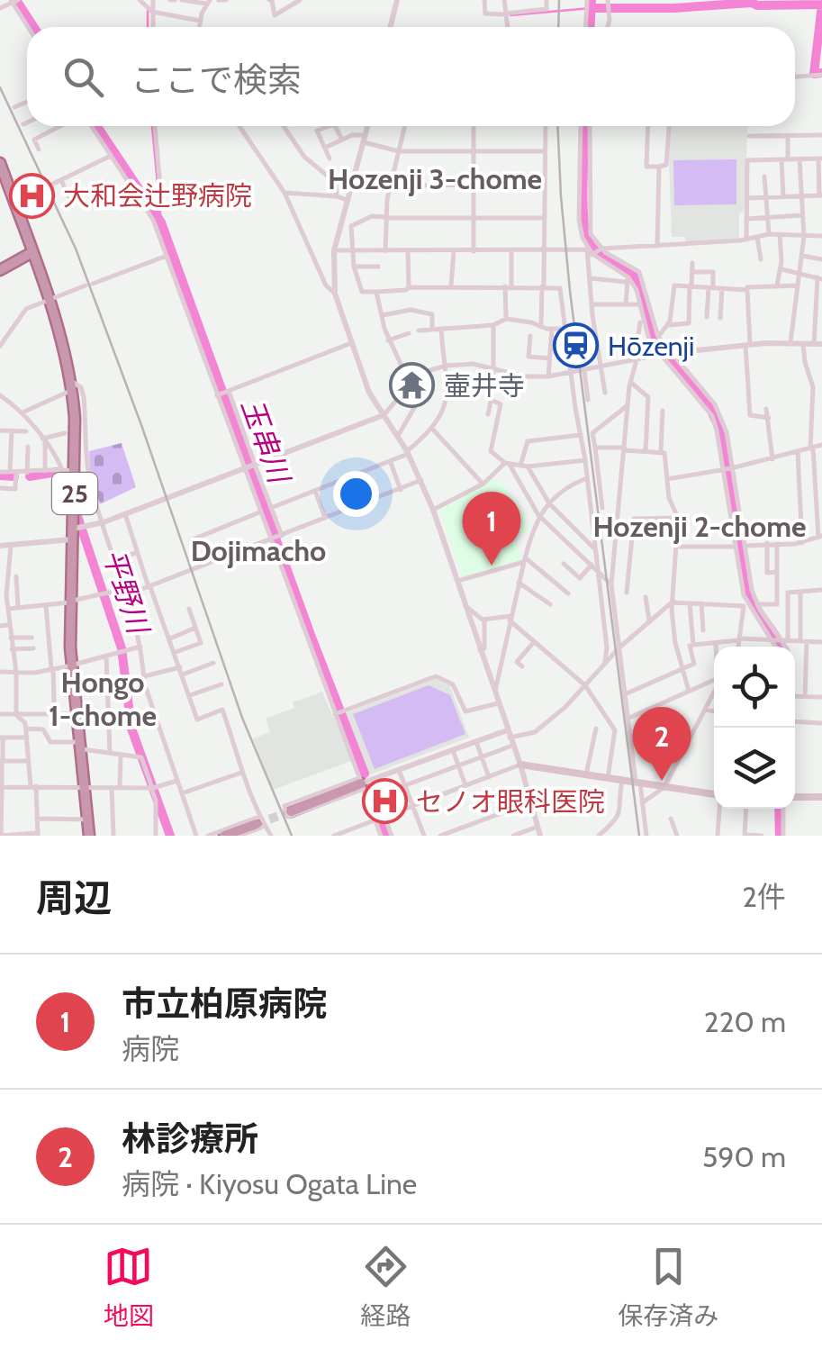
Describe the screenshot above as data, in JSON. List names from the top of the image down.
{
  "streets": {
    "highway": ["25"]
  },
  "districts": [
    "Hozenji 3-chome",
    "Hozenji 2-chome",
    "Dojimacho",
    "Hongo 1-chome"
  ],
  "water": ["玉串川", "平野川"],
  "places": {
    "hospital": ["大和会辻野病院", "セノオ眼科医院"],
    "station": ["Hōzenji"],
    "temple": ["壷井寺"]
  },
  "page": {
    "search": "ここで検索",
    "pins": ["1", "2"],
    "heading": ["周辺", "2件"],
    "list": [
      {
        "mark": "1",
        "name": "市立柏原病院",
        "note": "病院",
        "value": "220 m"
      },
      {
        "mark": "2",
        "name": "林診療所",
        "note": "病院 · Kiyosu Ogata Line",
        "value": "590 m"
      }
    ],
    "nav": ["地図", "経路", "保存済み"]
  }
}
